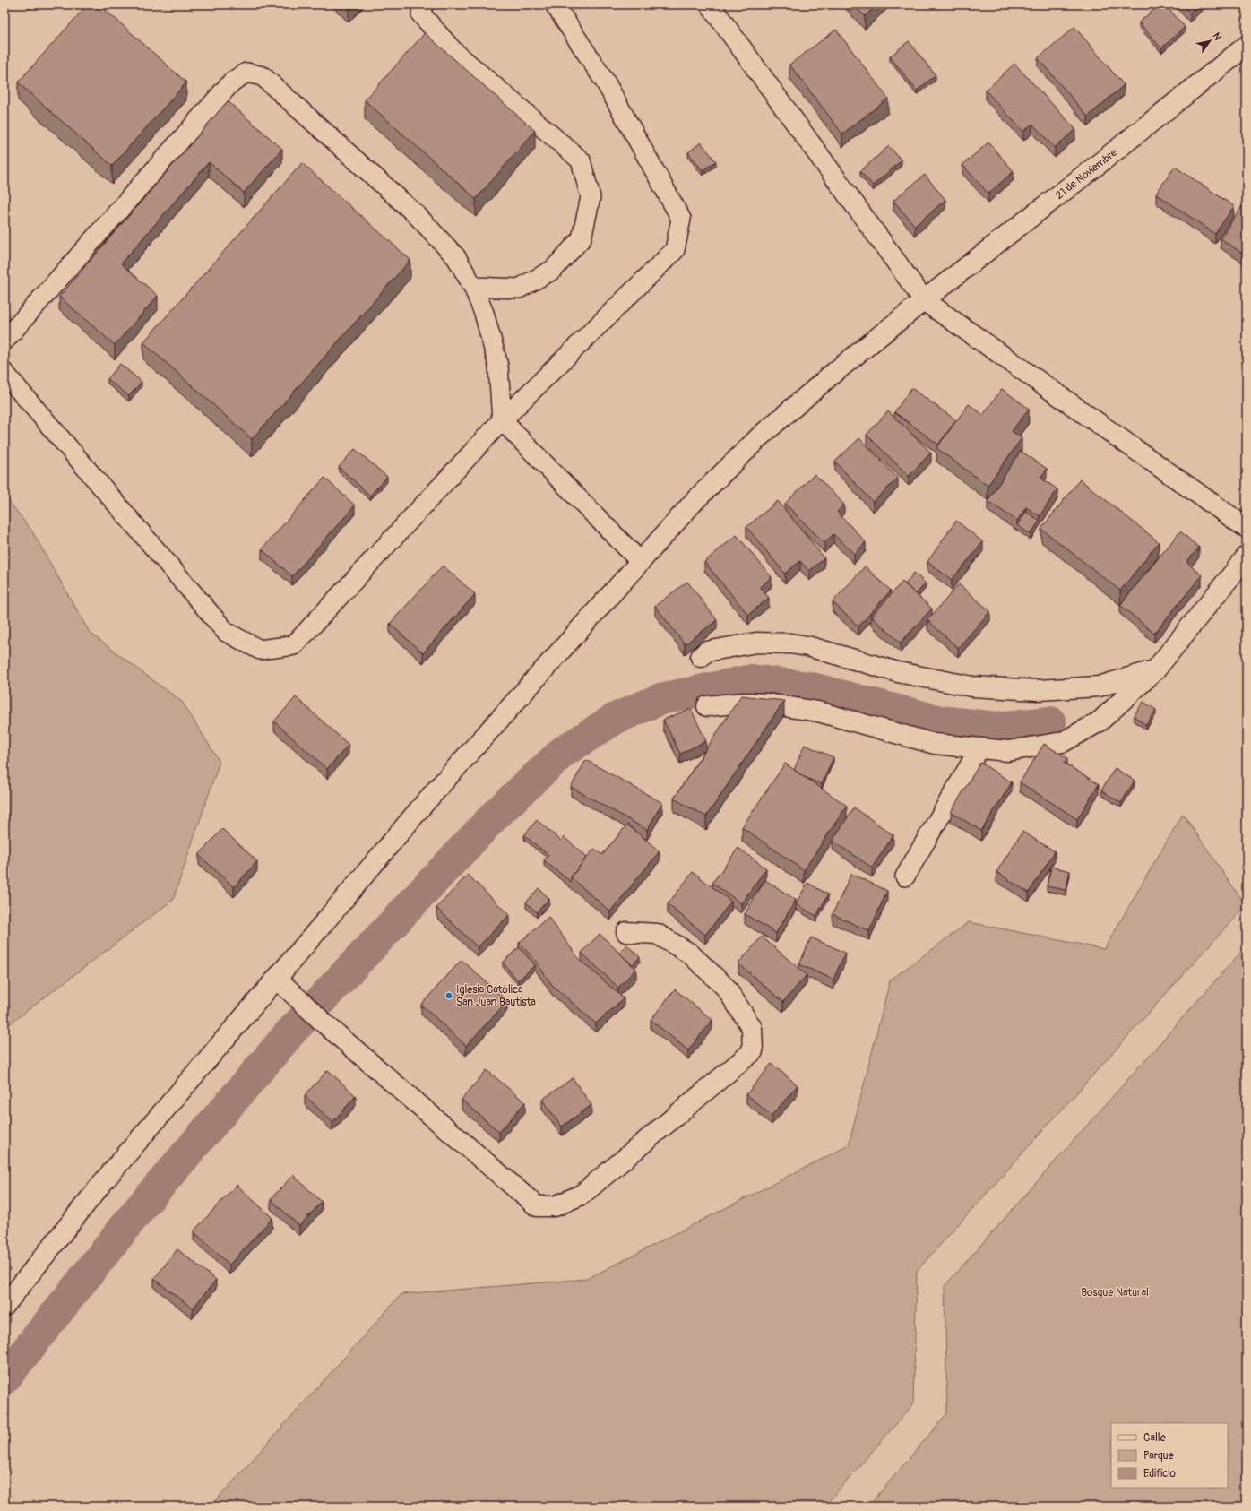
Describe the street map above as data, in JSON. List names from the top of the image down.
{
  "streets": {
    "street": ["21 de Noviembre"]
  },
  "parks": ["Bosque Natural"],
  "places": ["Iglesia Católica San Juan Bautista"],
  "legend": ["Calle", "Parque", "Edificio"],
  "north": "top right"
}
